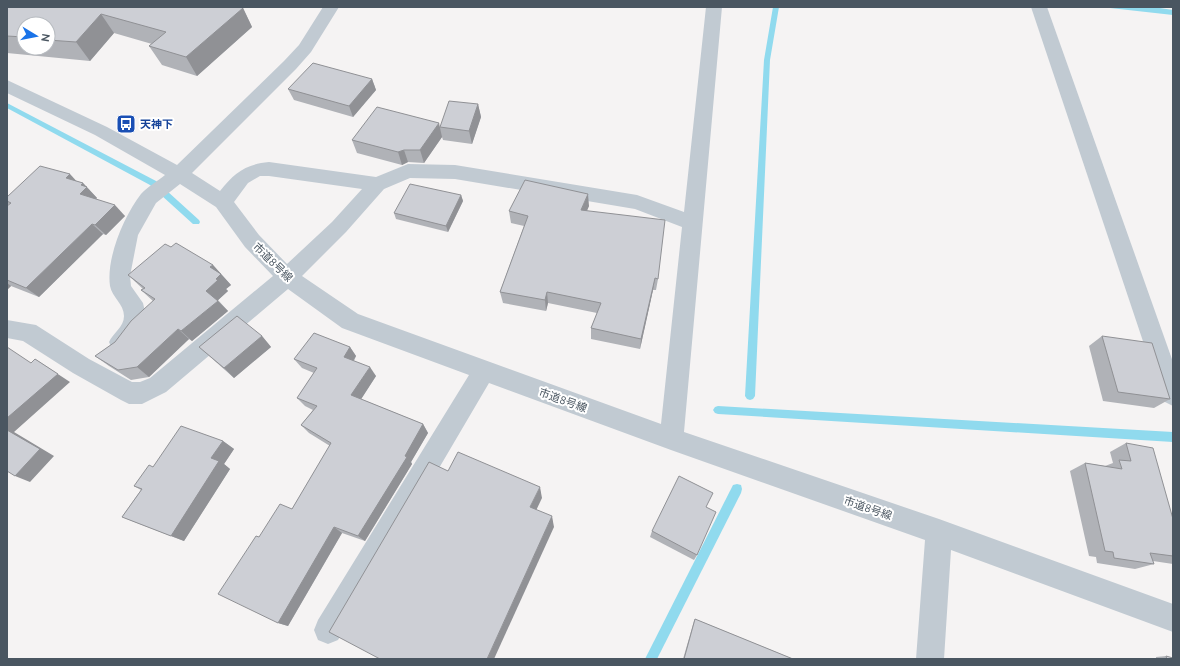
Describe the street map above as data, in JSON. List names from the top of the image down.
{
  "streets": {
    "street": ["市道8号線"]
  },
  "places": {
    "bus stop": ["天神下"]
  },
  "north": "right"
}
